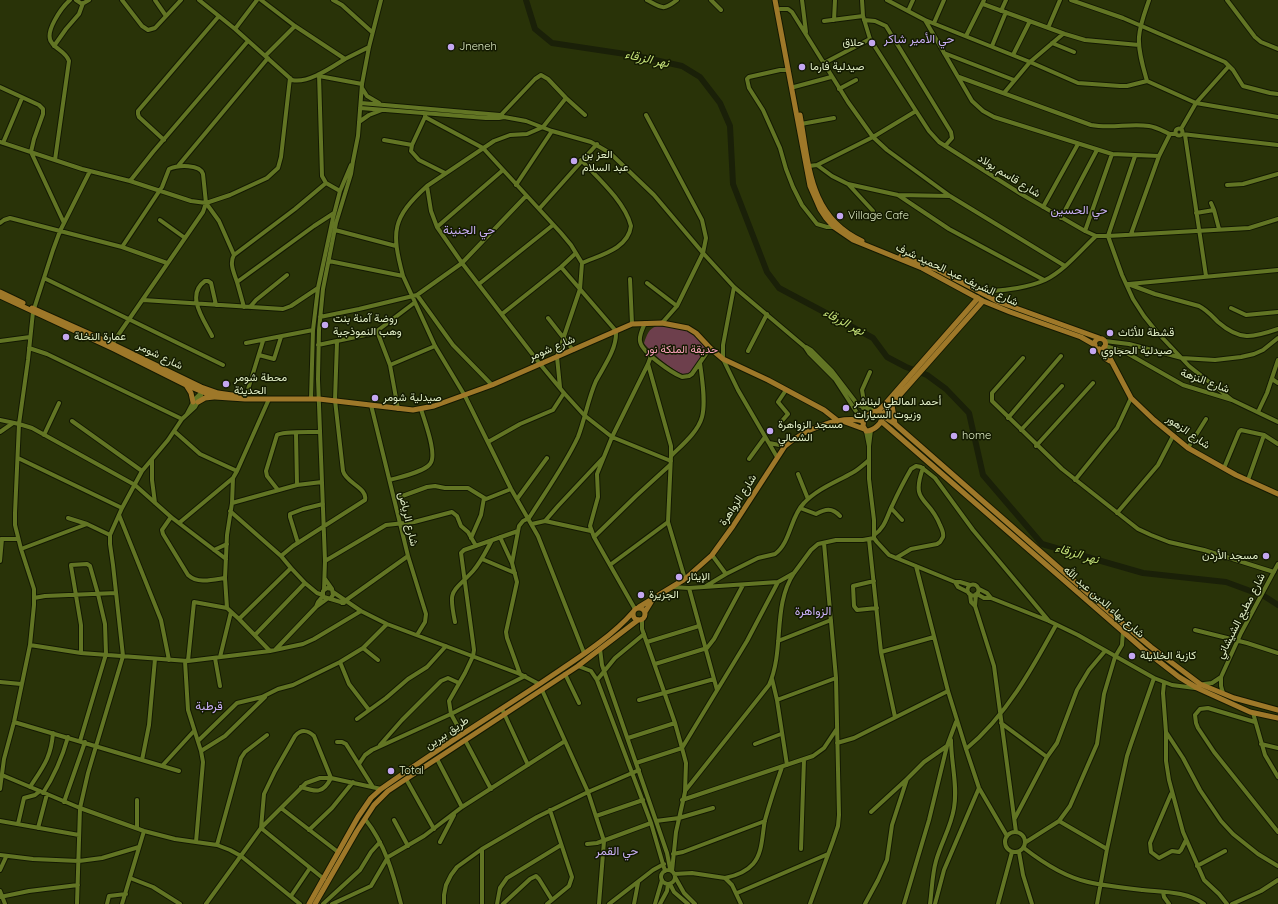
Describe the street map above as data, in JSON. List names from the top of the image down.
{
  "streets": {
    "main road": [
      "شارع الشريف عبد الحميد شرف",
      "شارع شومر",
      "شارع الزهور",
      "شارع الزواهرة",
      "شارع بهاء الدين عبد الله",
      "طريق بيرين"
    ],
    "street": [
      "شارع قاسم بولاد",
      "شارع النزهة",
      "شارع الرياض",
      "شارع مطيع الشيشاني"
    ]
  },
  "crossings": [
    ["شارع الشريف عبد الحميد شرف", "شارع النزهة"],
    ["شارع الشريف عبد الحميد شرف", "شارع الزهور"],
    ["شارع شومر", "شارع الزواهرة"],
    ["شارع شومر", "شارع الرياض"],
    ["شارع النزهة", "شارع الزهور"],
    ["شارع الزواهرة", "طريق بيرين"]
  ],
  "districts": [
    "حي الأمير شاكر",
    "حي الحسين",
    "حي الجنينة",
    "الزواهرة",
    "قرطبة",
    "حي القمر"
  ],
  "water": ["نهر الزرقاء"],
  "parks": ["حديقة الملكة نور"],
  "places": [
    "حلاق",
    "Jneneh",
    "صيدلية فارما",
    "العز بن عبد السلام",
    "Village Cafe",
    "روضة آمنة بنت وهب النموذجية",
    "قشطة للأثاث",
    "عمارة النخلة",
    "صيدلية الحجاوي",
    "محطة شومر الحديثة",
    "صيدلية شومر",
    "أحمد المالطي لبناشر وزيوت السيارات",
    "مسجد الزواهرة الشمالي",
    "home",
    "مسجد الأردن",
    "الإيثار",
    "الجزيرة",
    "كازية الخلايلة",
    "Total"
  ]
}
